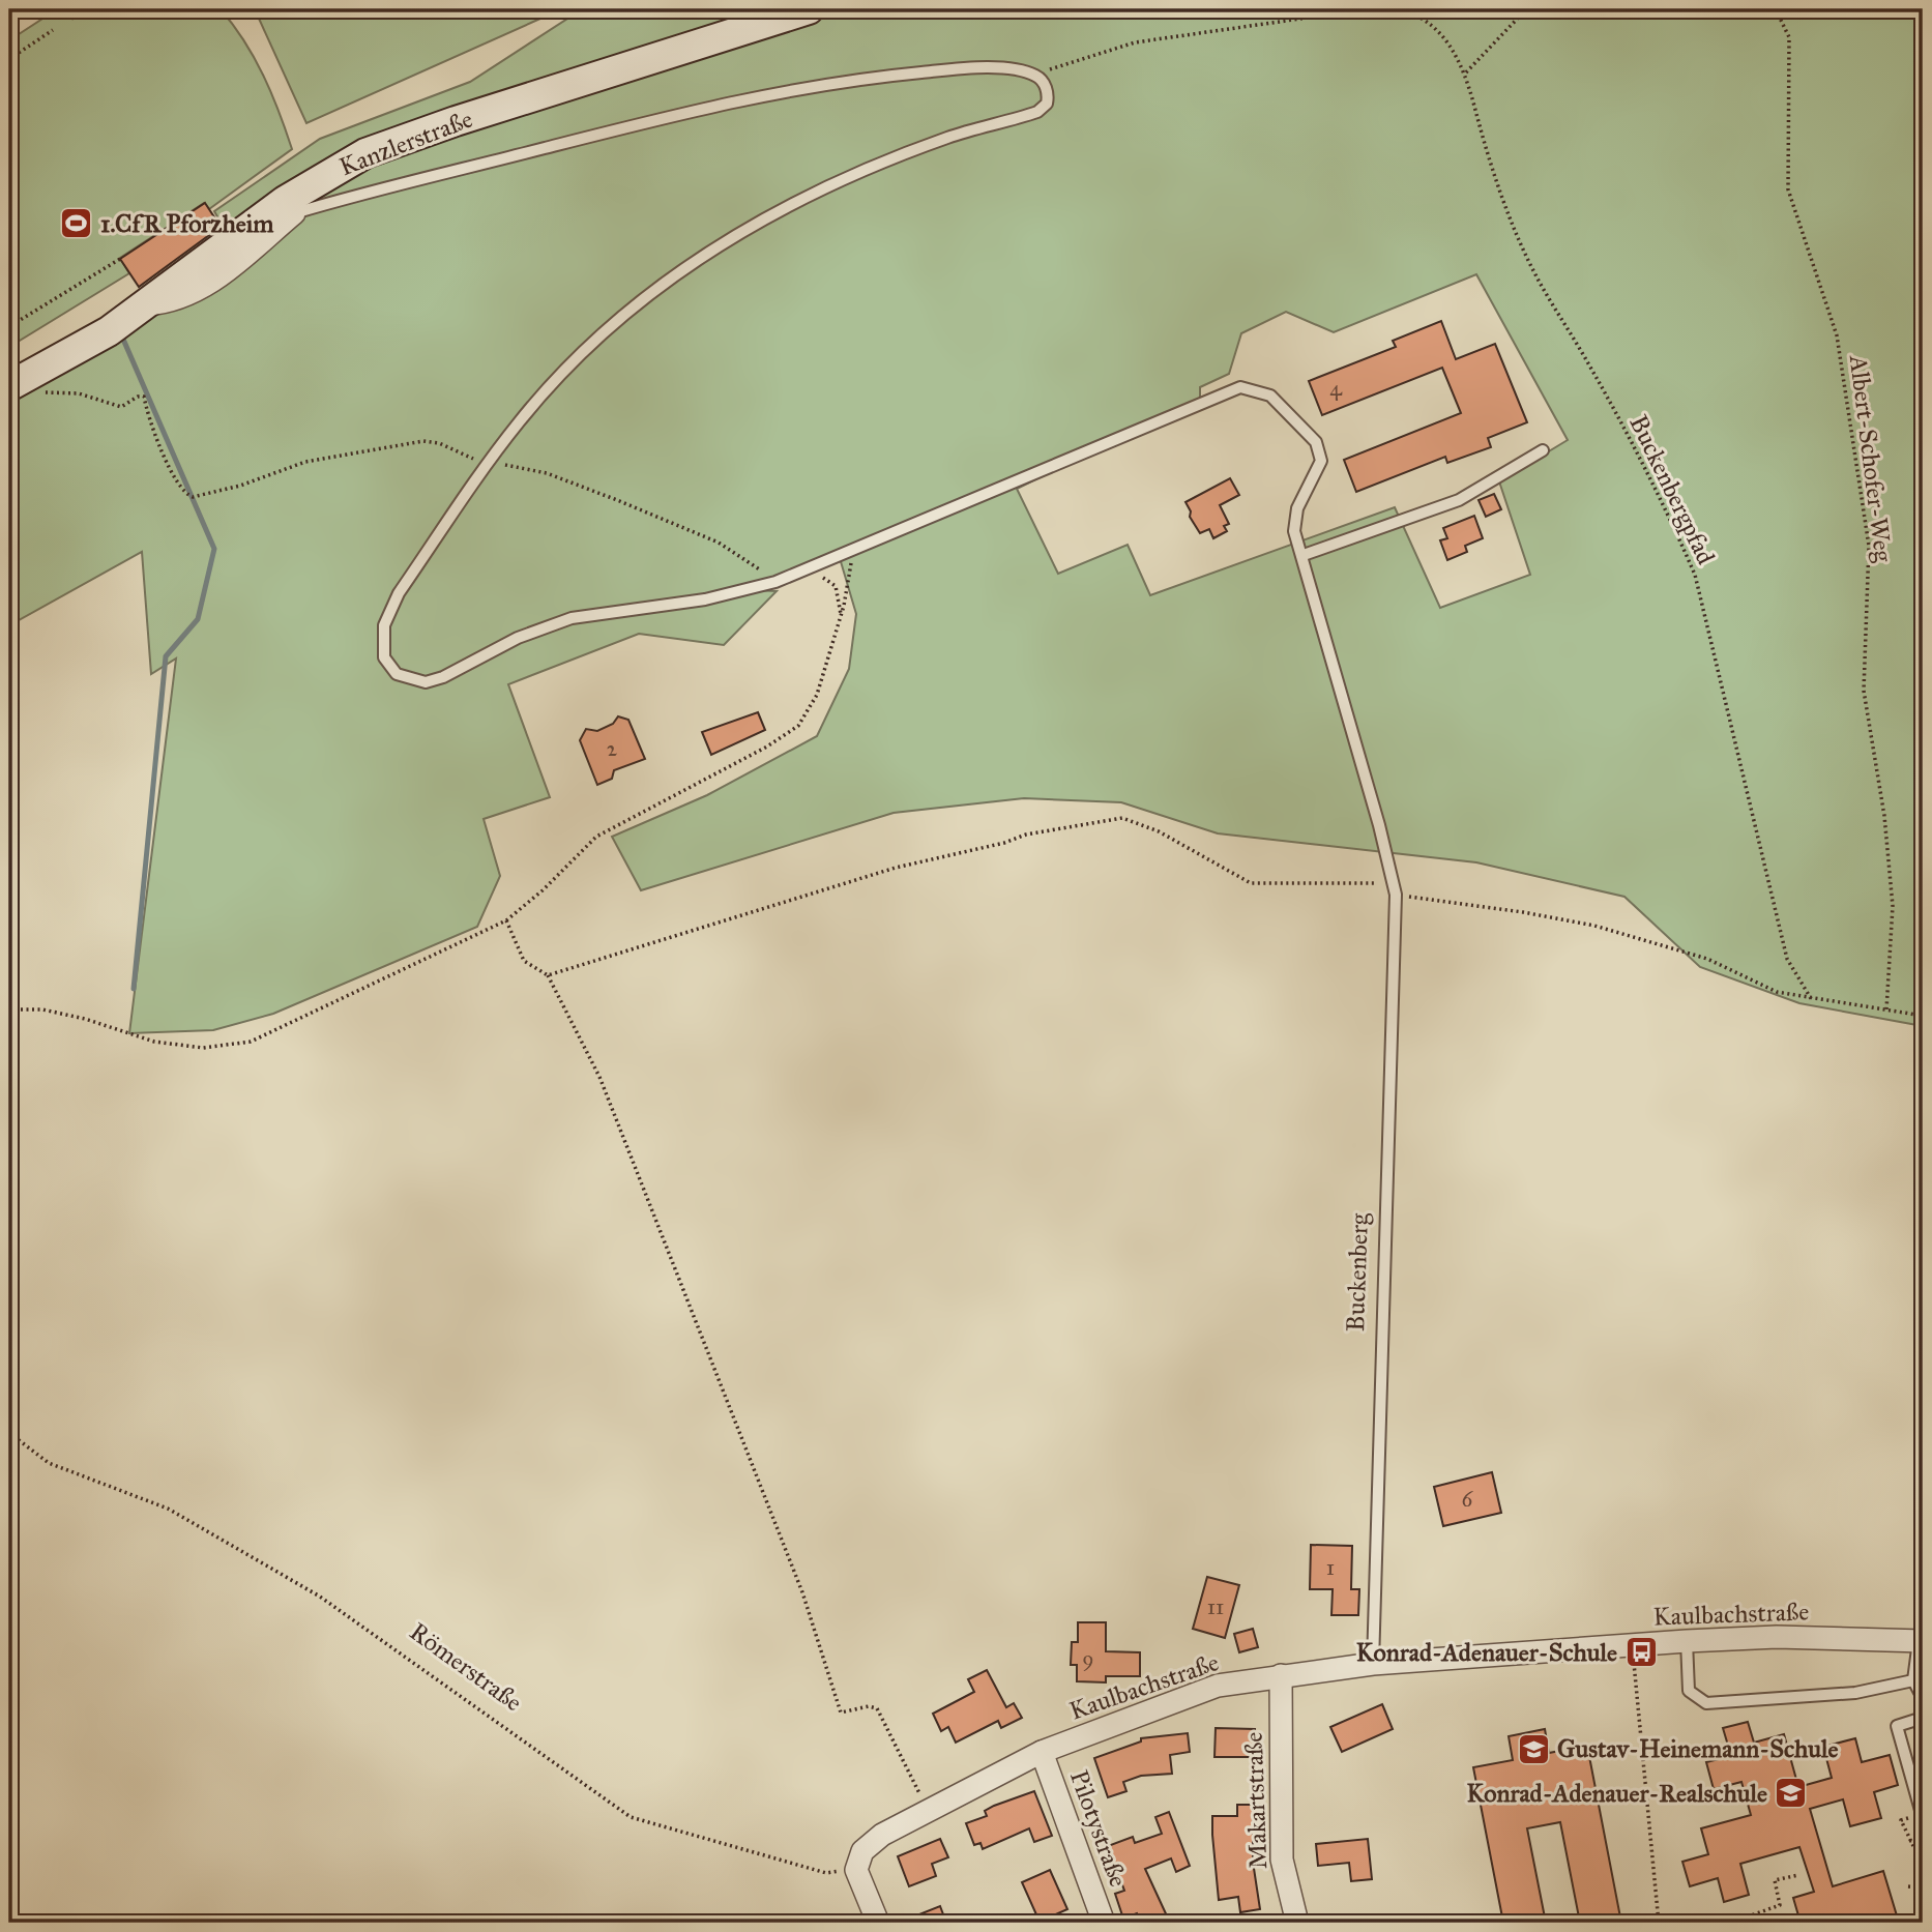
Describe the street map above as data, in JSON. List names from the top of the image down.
{
  "streets": {
    "main road": ["Kanzlerstraße"],
    "street": ["Kaulbachstraße", "Makartstraße", "Pilotystraße"],
    "lane": ["Buckenberg"],
    "path": ["Albert-Schofer-Weg", "Buckenbergpfad", "Römerstraße"]
  },
  "crossings": [
    ["Buckenberg", "Kaulbachstraße"],
    ["Kaulbachstraße", "Römerstraße"],
    ["Kaulbachstraße", "Makartstraße"],
    ["Kaulbachstraße", "Pilotystraße"]
  ],
  "places": {
    "sports": ["1.CfR Pforzheim"],
    "bus stop": ["Konrad-Adenauer-Schule"],
    "school or university": ["Gustav-Heinemann-Schule", "Konrad-Adenauer-Realschule"]
  },
  "house_numbers": [
    "4",
    "2",
    "6",
    "1",
    "11",
    "9"
  ]
}
